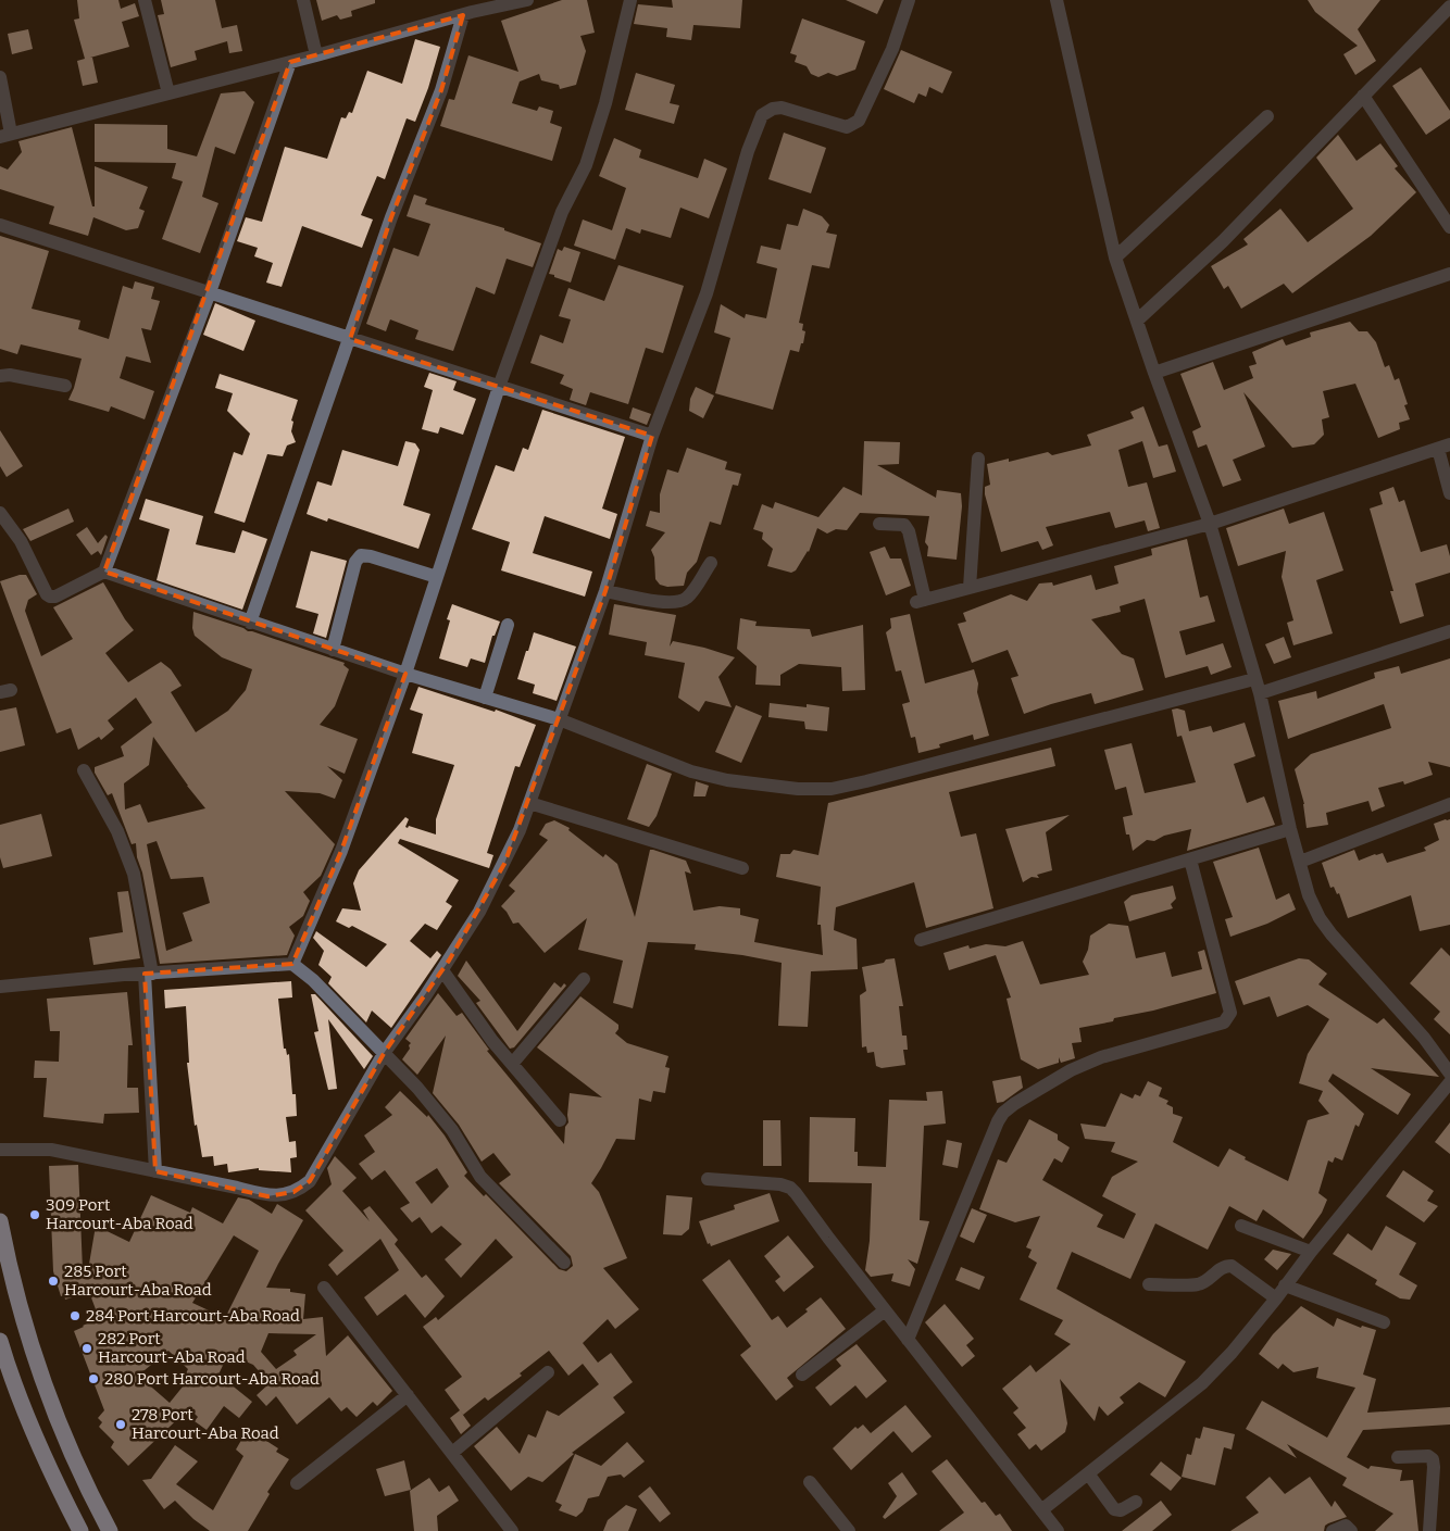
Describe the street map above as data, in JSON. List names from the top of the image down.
{
  "places": [
    "309 Port Harcourt-Aba Road",
    "285 Port Harcourt-Aba Road",
    "284 Port Harcourt-Aba Road",
    "282 Port Harcourt-Aba Road",
    "280 Port Harcourt-Aba Road",
    "278 Port Harcourt-Aba Road"
  ]
}
